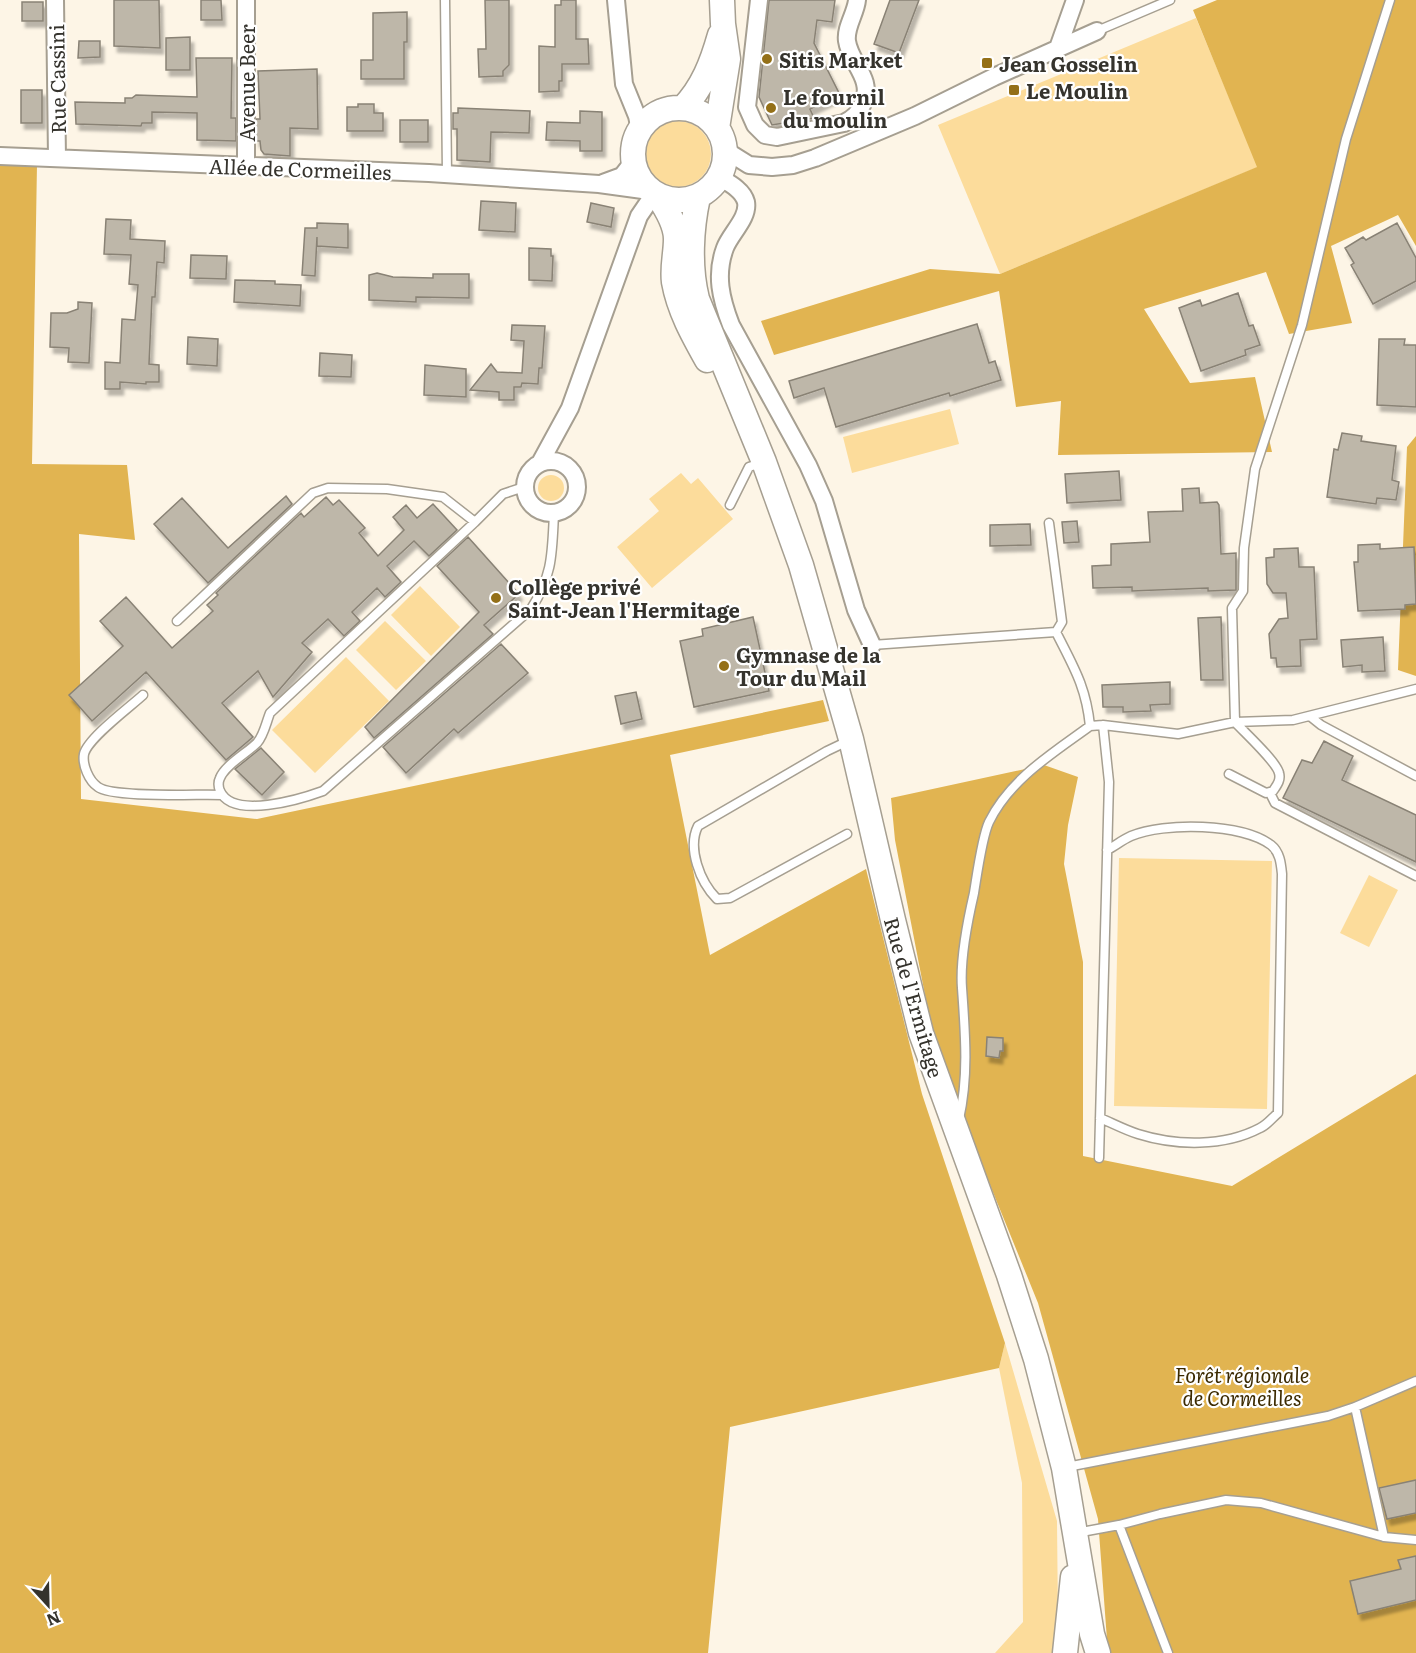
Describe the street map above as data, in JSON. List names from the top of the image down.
{
  "streets": {
    "street": [
      "Rue Cassini",
      "Avenue Beer",
      "Allée de Cormeilles",
      "Rue de l'Ermitage"
    ]
  },
  "crossings": [
    ["Rue Cassini", "Allée de Cormeilles"],
    ["Avenue Beer", "Allée de Cormeilles"],
    ["Allée de Cormeilles", "Rue de l'Ermitage"]
  ],
  "parks": ["Forêt régionale de Cormeilles"],
  "places": {
    "other": [
      "Sitis Market",
      "Le fournil du moulin",
      "Collège privé Saint-Jean l'Hermitage",
      "Gymnase de la Tour du Mail"
    ],
    "transit": ["Jean Gosselin", "Le Moulin"]
  },
  "north": "bottom"
}
